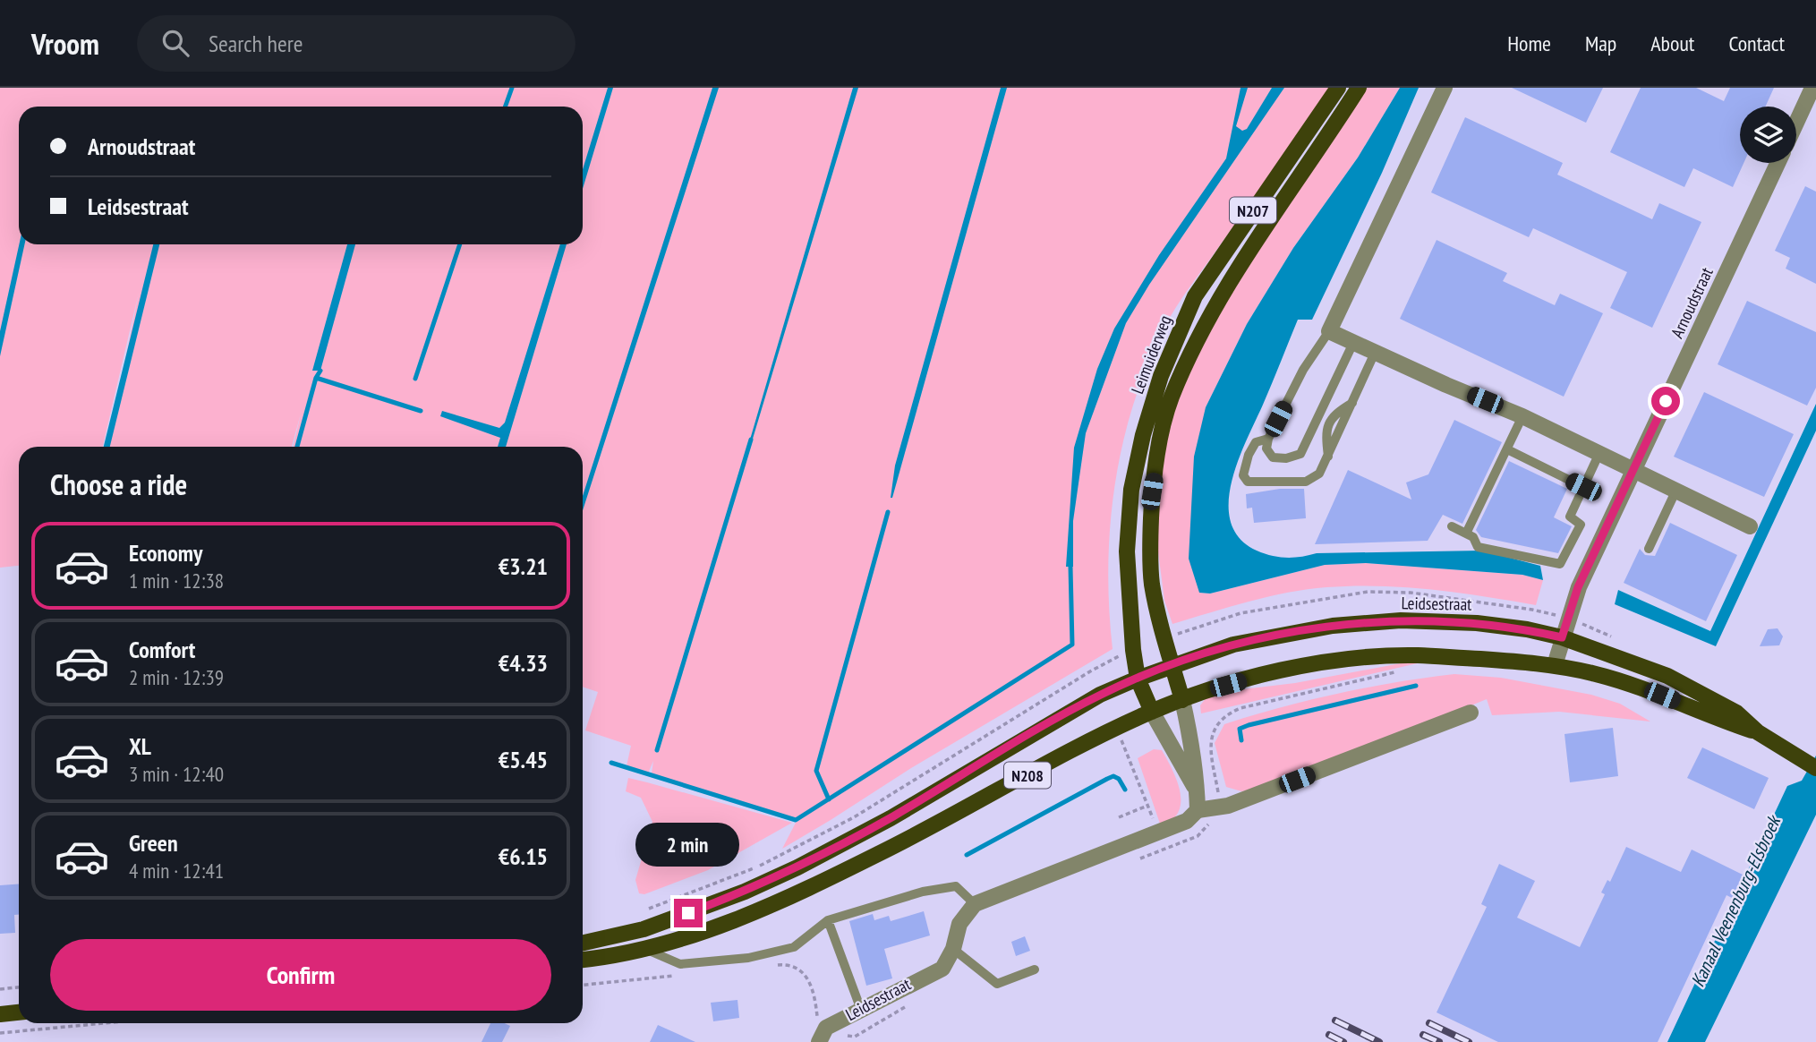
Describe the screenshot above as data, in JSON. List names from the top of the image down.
{
  "streets": {
    "main road": [
      "N207",
      "Leimuiderweg",
      "Leidsestraat",
      "N208"
    ],
    "street": ["Arnoudstraat"]
  },
  "crossings": [
    ["N207", "Leimuiderweg"],
    ["N207", "Leidsestraat"],
    ["Arnoudstraat", "Leidsestraat"],
    ["Leimuiderweg", "Leidsestraat"]
  ],
  "water": ["Kanaal Veenenburg-Elsbroek"],
  "page": {
    "header": "Vroom",
    "search": "Search here",
    "nav": [
      "Home",
      "Map",
      "About",
      "Contact"
    ],
    "banner": ["Arnoudstraat", "Leidsestraat"],
    "heading": "Choose a ride",
    "list": [
      {
        "name": "Economy",
        "note": "1 min · 12:38",
        "value": "€3.21"
      },
      {
        "name": "Comfort",
        "note": "2 min · 12:39",
        "value": "€4.33"
      },
      {
        "name": "XL",
        "note": "3 min · 12:40",
        "value": "€5.45"
      },
      {
        "name": "Green",
        "note": "4 min · 12:41",
        "value": "€6.15"
      }
    ],
    "bubble": "2 min",
    "buttons": "Confirm"
  }
}
